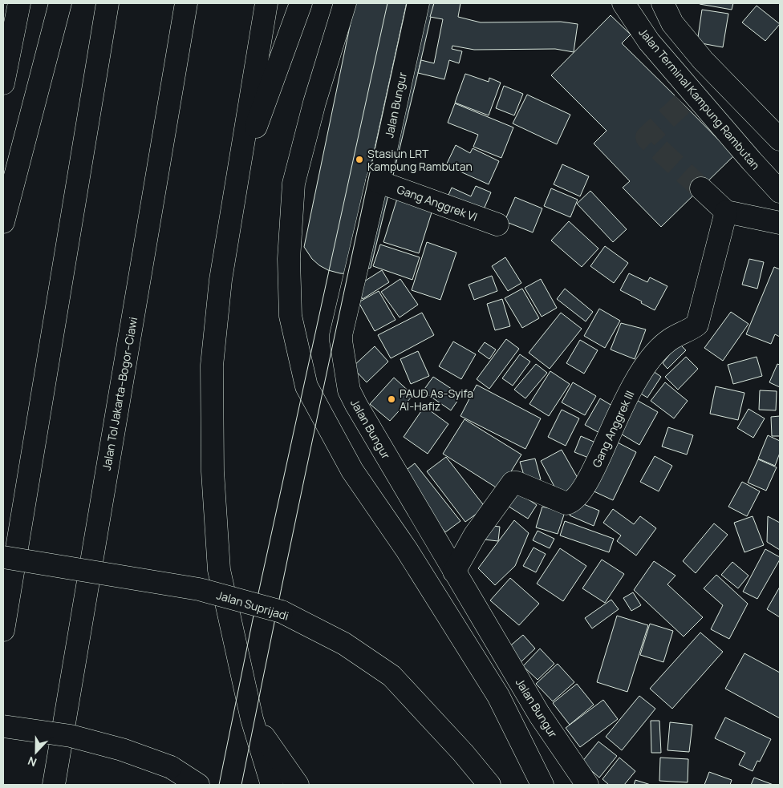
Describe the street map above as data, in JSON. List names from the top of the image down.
{
  "streets": {
    "main road": [
      "Jalan Terminal Kampung Rambutan",
      "Jalan Bungur",
      "Gang Anggrek VI",
      "Jalan Tol Jakarta–Bogor–Ciawi",
      "Gang Anggrek III",
      "Jalan Suprijadi"
    ]
  },
  "crossings": [
    ["Jalan Bungur", "Gang Anggrek VI"],
    ["Jalan Bungur", "Gang Anggrek III"]
  ],
  "places": ["Stasiun LRT Kampung Rambutan", "PAUD As-Syifa Al-Hafiz"],
  "north": "bottom"
}
